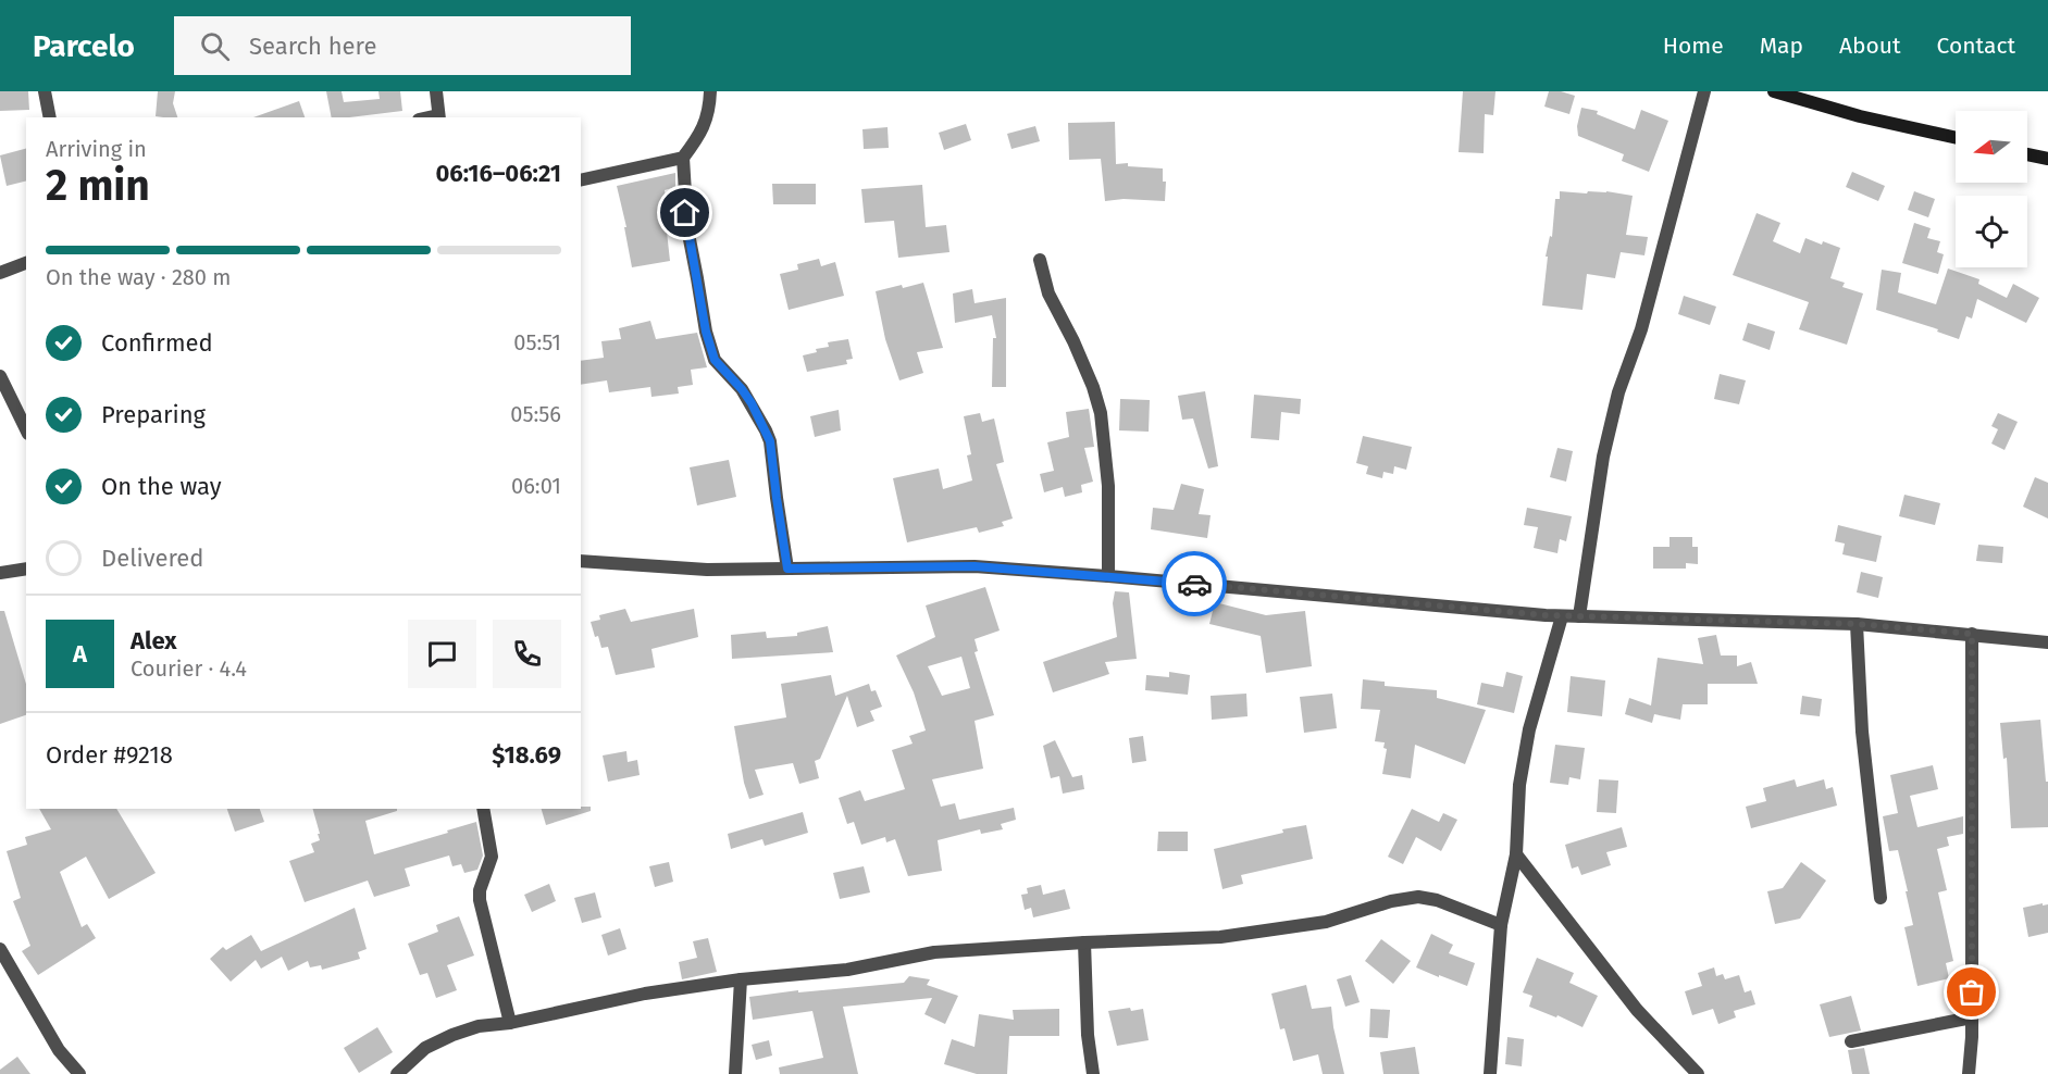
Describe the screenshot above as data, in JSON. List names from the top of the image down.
{
  "north": "left",
  "page": {
    "header": "Parcelo",
    "search": "Search here",
    "nav": [
      "Home",
      "Map",
      "About",
      "Contact"
    ],
    "heading": ["2 min", "Arriving in", "06:16–06:21"],
    "panel": [
      "Alex",
      "Courier · 4.4",
      "Order #9218",
      "$18.69"
    ],
    "bar": "On the way · 280 m",
    "list": [
      ["Confirmed", "05:51"],
      ["Preparing", "05:56"],
      ["On the way", "06:01"],
      "Delivered"
    ],
    "round": "A"
  }
}
